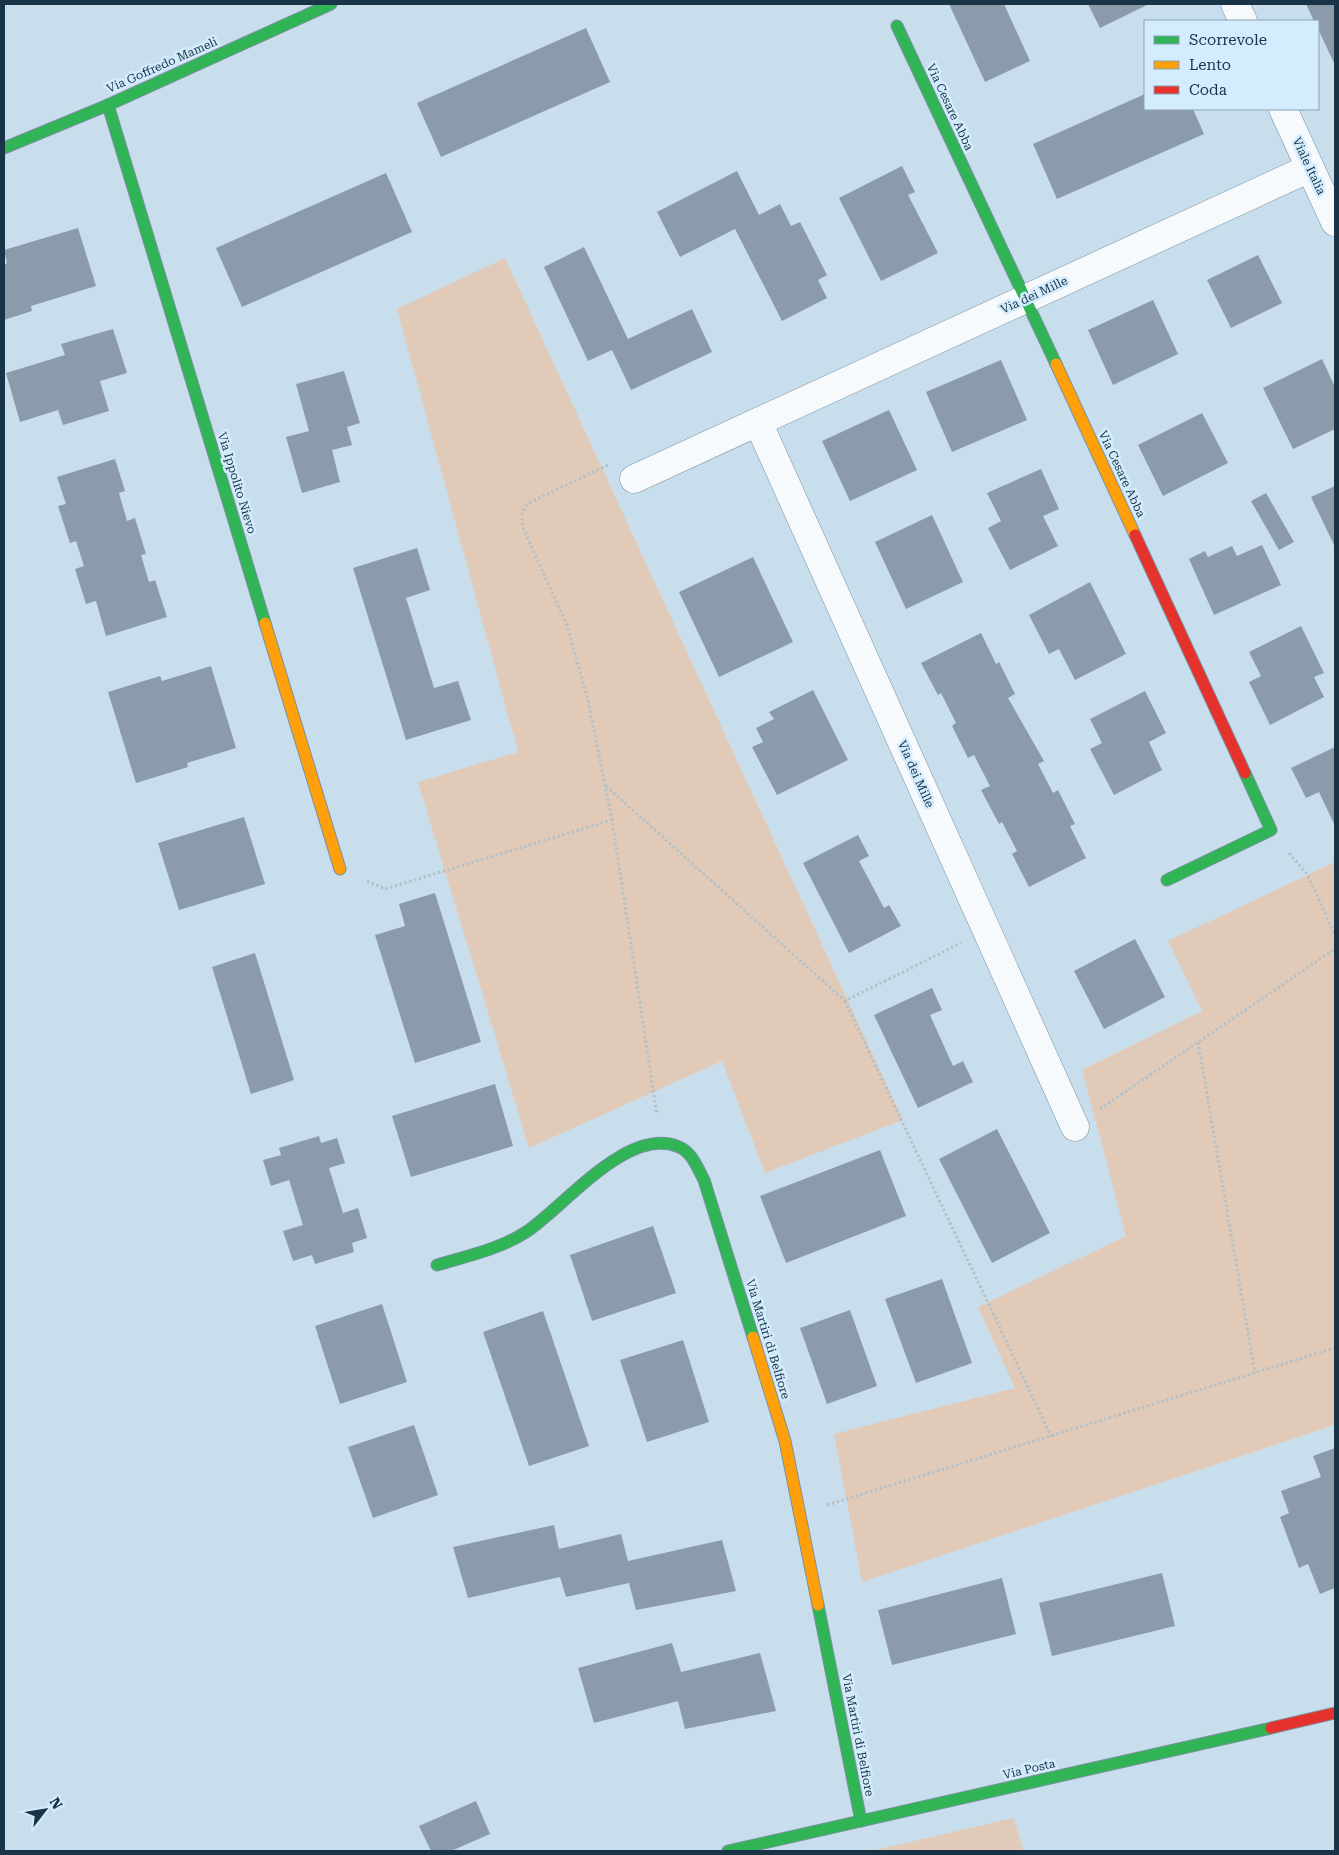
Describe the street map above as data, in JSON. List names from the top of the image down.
{
  "streets": {
    "street": [
      "Via Goffredo Mameli",
      "Via Cesare Abba",
      "Viale Italia",
      "Via dei Mille",
      "Via Ippolito Nievo",
      "Via Martiri di Belfiore",
      "Via Posta"
    ]
  },
  "crossings": [
    ["Via Goffredo Mameli", "Via Ippolito Nievo"],
    ["Via Cesare Abba", "Via dei Mille"],
    ["Viale Italia", "Via dei Mille"],
    ["Via Martiri di Belfiore", "Via Posta"]
  ],
  "legend": ["Scorrevole", "Lento", "Coda"],
  "north": "top right"
}
